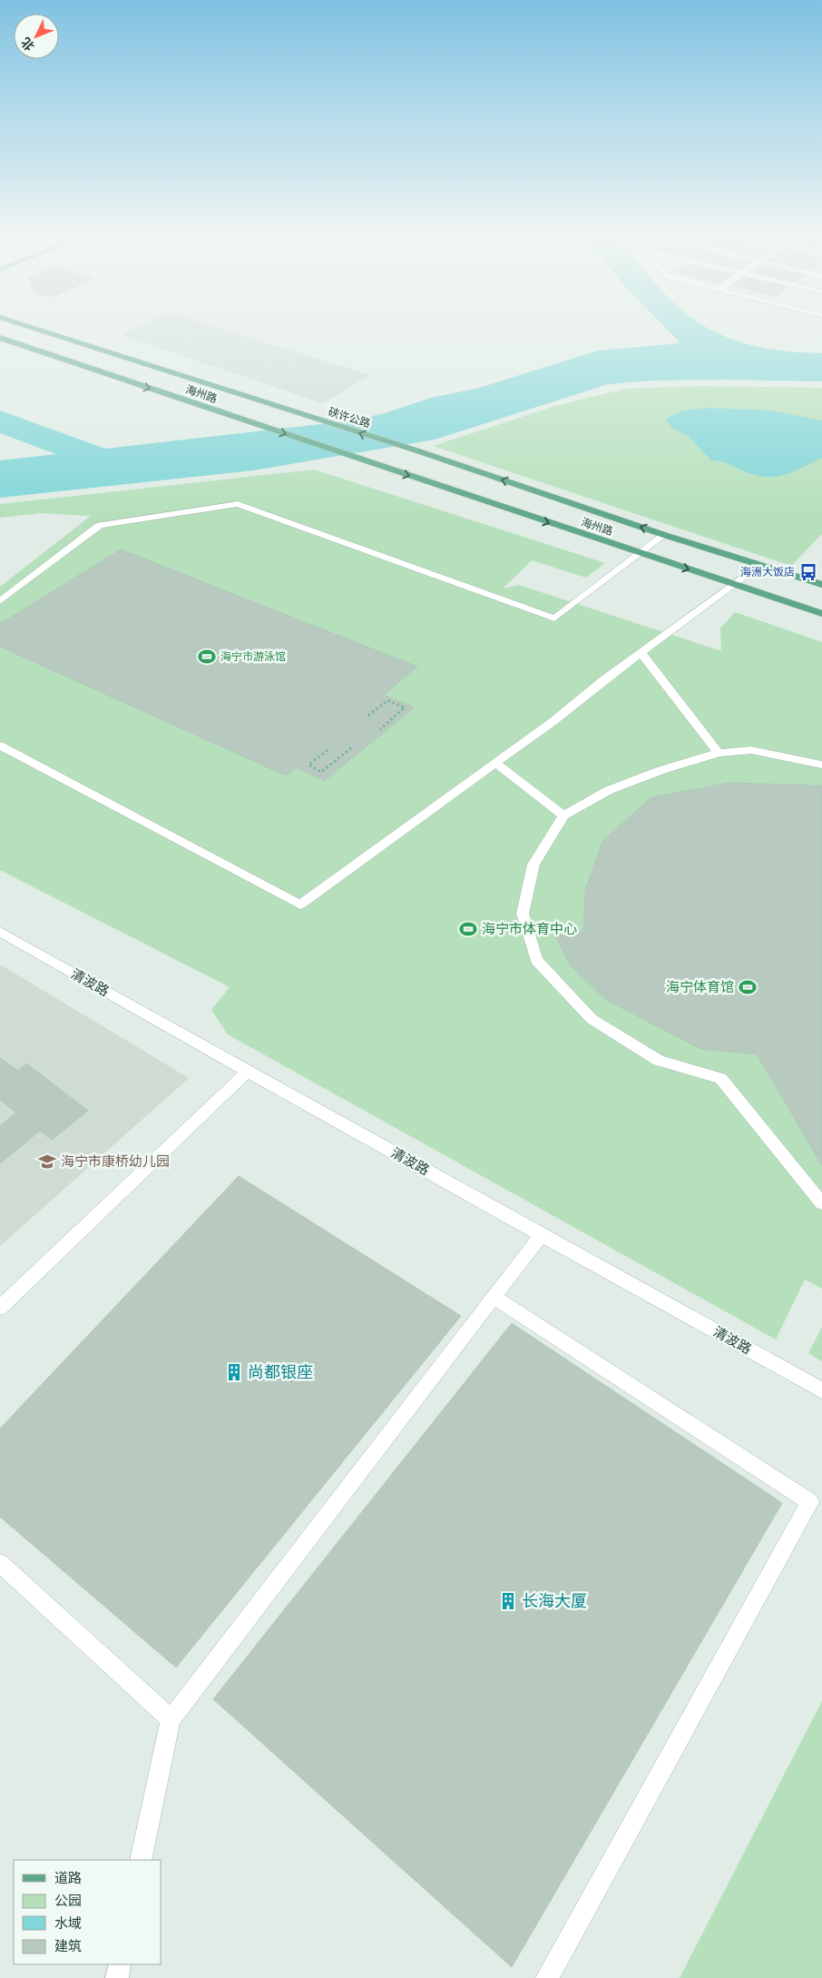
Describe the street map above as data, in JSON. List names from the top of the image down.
{
  "streets": {
    "main road": ["海州路", "硖许公路"],
    "street": ["清波路"]
  },
  "crossings": [
    ["海州路", "硖许公路"]
  ],
  "one_way": ["硖许公路"],
  "places": {
    "bus stop": ["海洲大饭店"],
    "sports": ["海宁市游泳馆", "海宁市体育中心", "海宁体育馆"],
    "school or university": ["海宁市康桥幼儿园"],
    "building": ["尚都银座", "长海大厦"]
  },
  "legend": [
    "道路",
    "公园",
    "水域",
    "建筑"
  ],
  "north": "bottom left"
}
